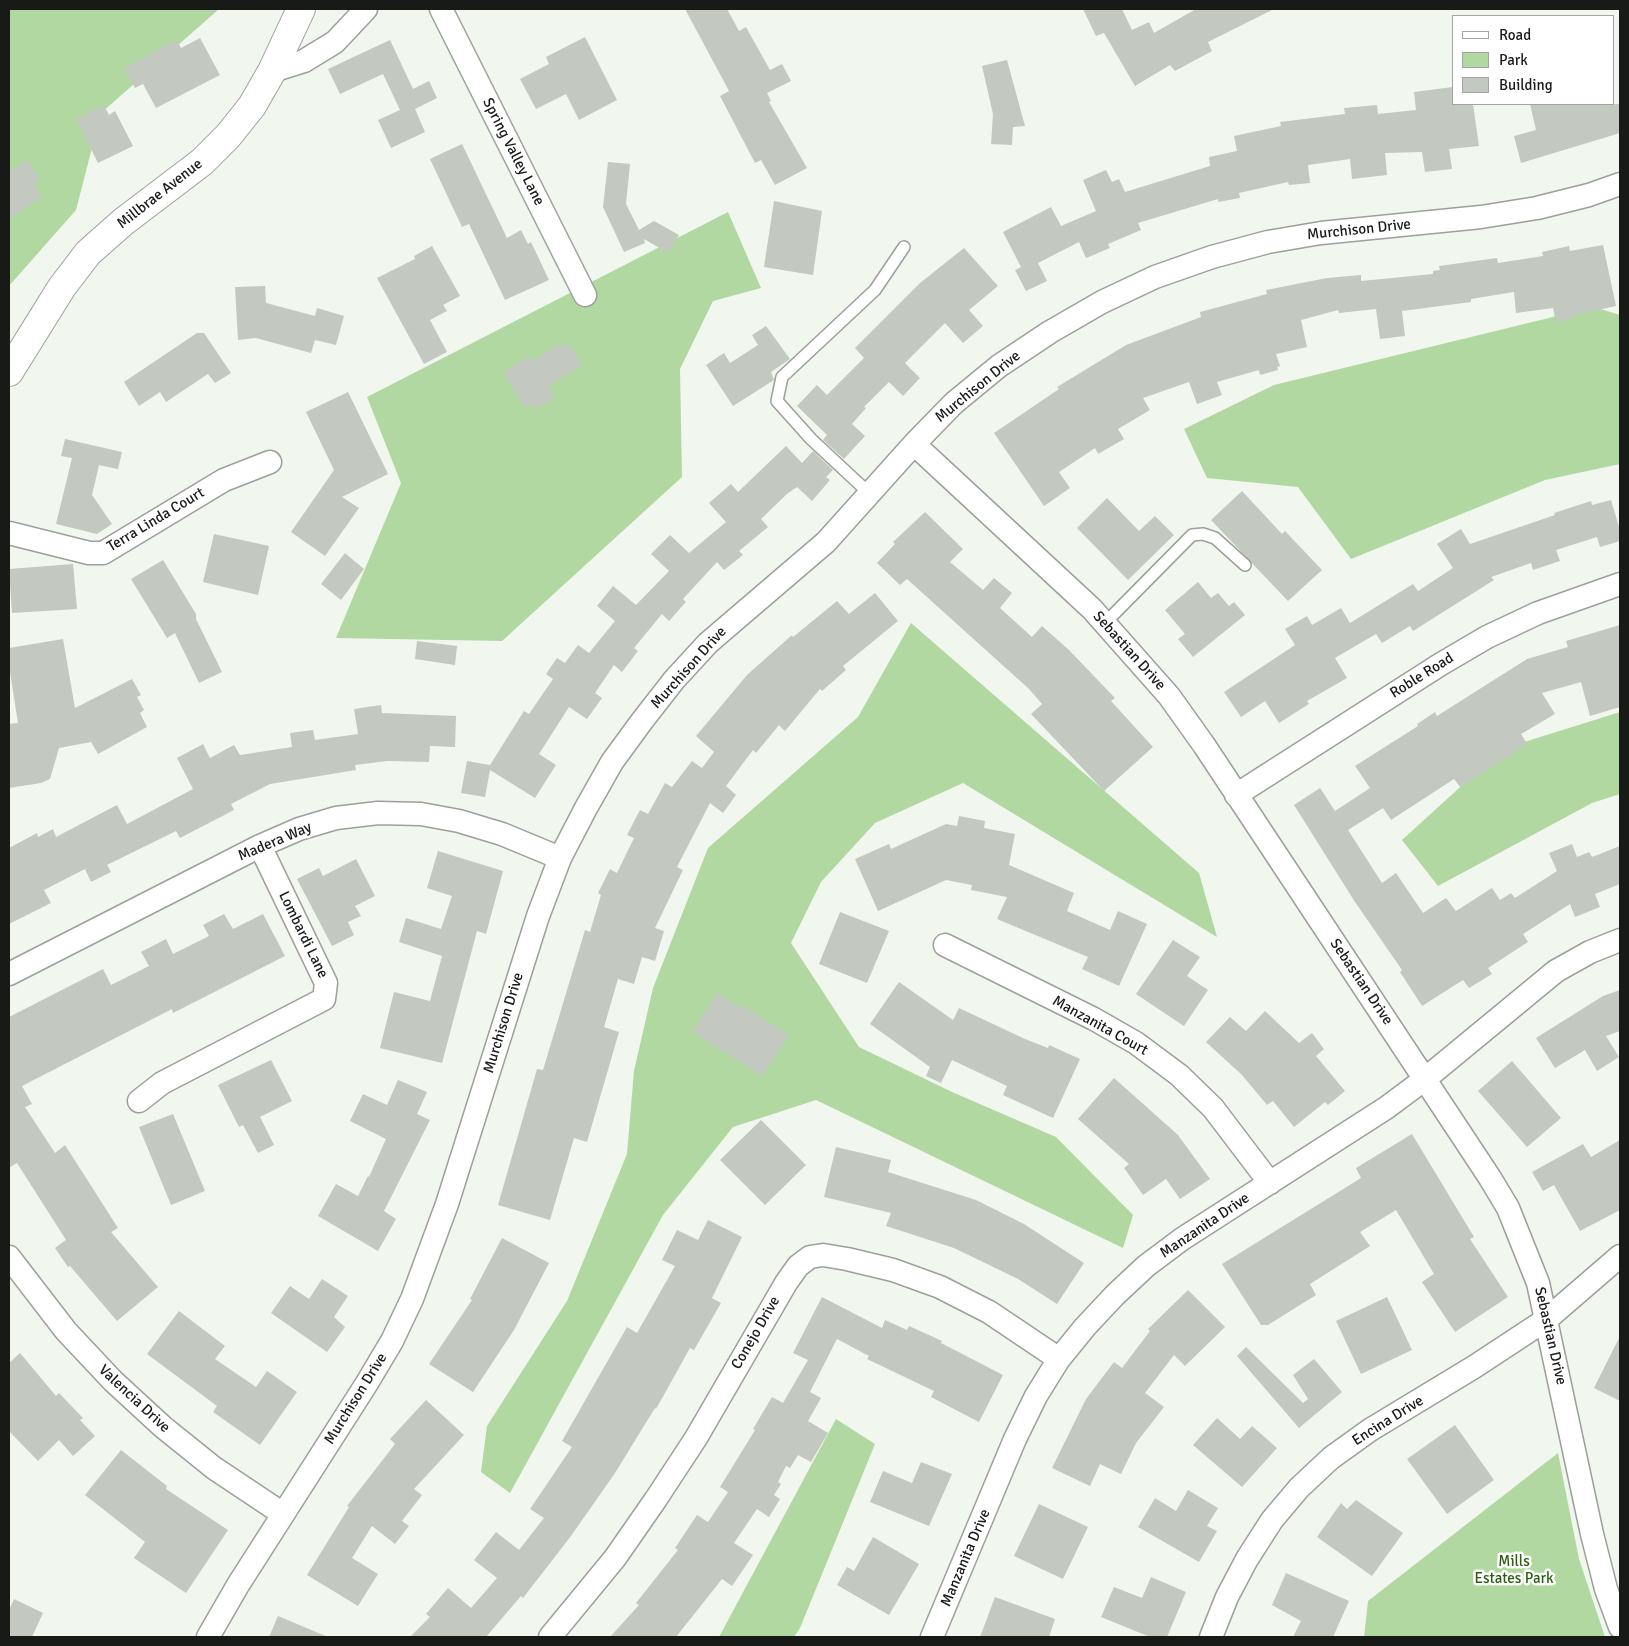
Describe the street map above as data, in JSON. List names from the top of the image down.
{
  "streets": {
    "street": [
      "Spring Valley Lane",
      "Millbrae Avenue",
      "Murchison Drive",
      "Terra Linda Court",
      "Sebastian Drive",
      "Roble Road",
      "Madera Way",
      "Lombardi Lane",
      "Manzanita Court",
      "Manzanita Drive",
      "Conejo Drive",
      "Valencia Drive",
      "Encina Drive"
    ]
  },
  "crossings": [
    ["Murchison Drive", "Sebastian Drive"],
    ["Murchison Drive", "Madera Way"],
    ["Murchison Drive", "Valencia Drive"],
    ["Sebastian Drive", "Roble Road"],
    ["Sebastian Drive", "Manzanita Drive"],
    ["Sebastian Drive", "Encina Drive"],
    ["Madera Way", "Lombardi Lane"],
    ["Manzanita Court", "Manzanita Drive"],
    ["Manzanita Drive", "Conejo Drive"]
  ],
  "parks": ["Mills Estates Park"],
  "legend": ["Road", "Park", "Building"]
}
